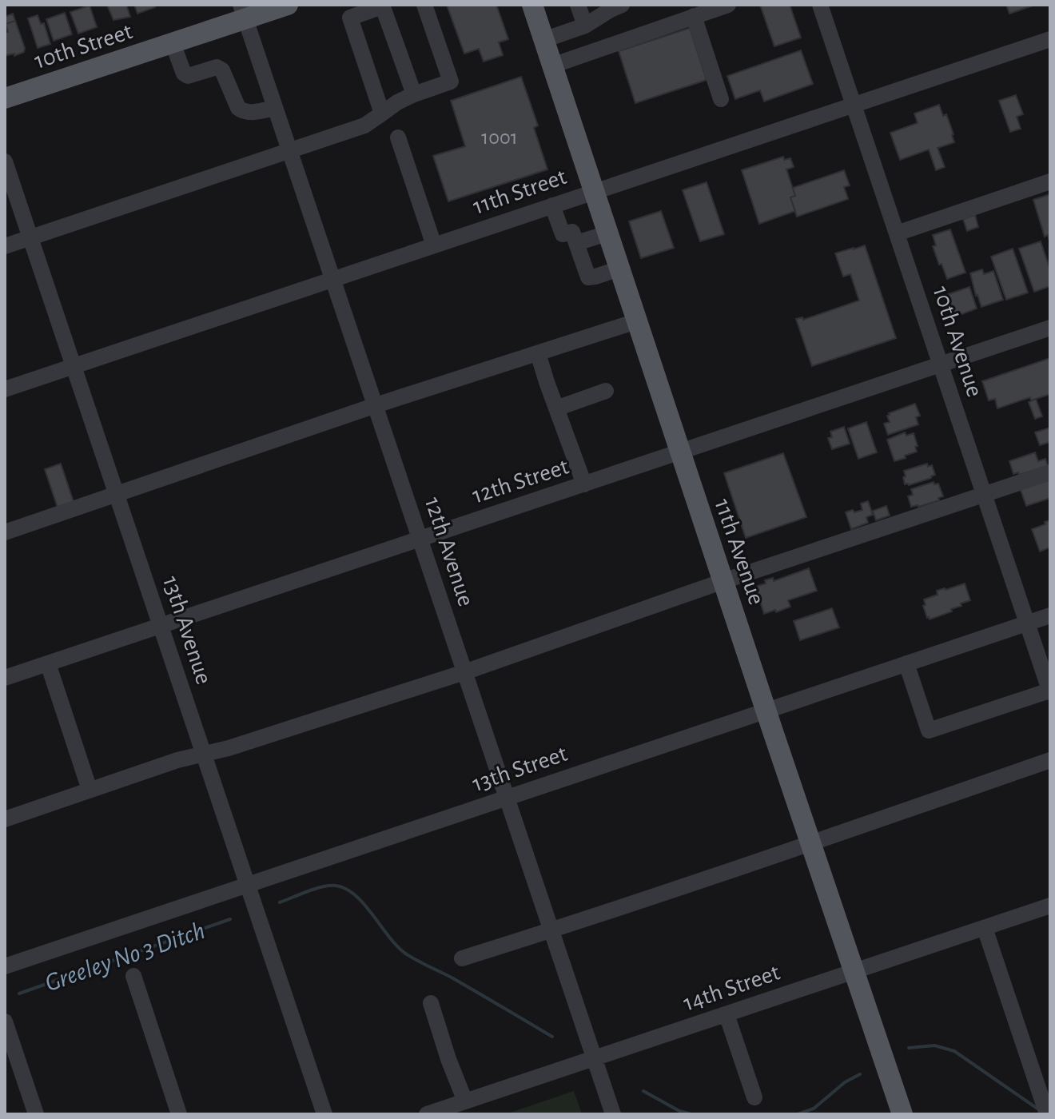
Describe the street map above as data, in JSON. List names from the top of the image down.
{
  "streets": {
    "main road": ["10th Street", "11th Avenue"],
    "street": [
      "11th Street",
      "10th Avenue",
      "12th Street",
      "12th Avenue",
      "13th Avenue",
      "13th Street",
      "14th Street"
    ]
  },
  "crossings": [
    ["10th Street", "12th Avenue"],
    ["11th Street", "10th Avenue"],
    ["11th Street", "12th Avenue"],
    ["11th Street", "11th Avenue"],
    ["11th Street", "13th Avenue"],
    ["10th Avenue", "12th Street"],
    ["10th Avenue", "13th Street"],
    ["12th Street", "12th Avenue"],
    ["12th Street", "11th Avenue"],
    ["12th Street", "13th Avenue"],
    ["12th Avenue", "13th Street"],
    ["12th Avenue", "14th Street"],
    ["11th Avenue", "13th Street"],
    ["11th Avenue", "14th Street"],
    ["13th Avenue", "13th Street"]
  ],
  "water": ["Greeley No 3 Ditch"],
  "house_numbers": ["1001"]
}
